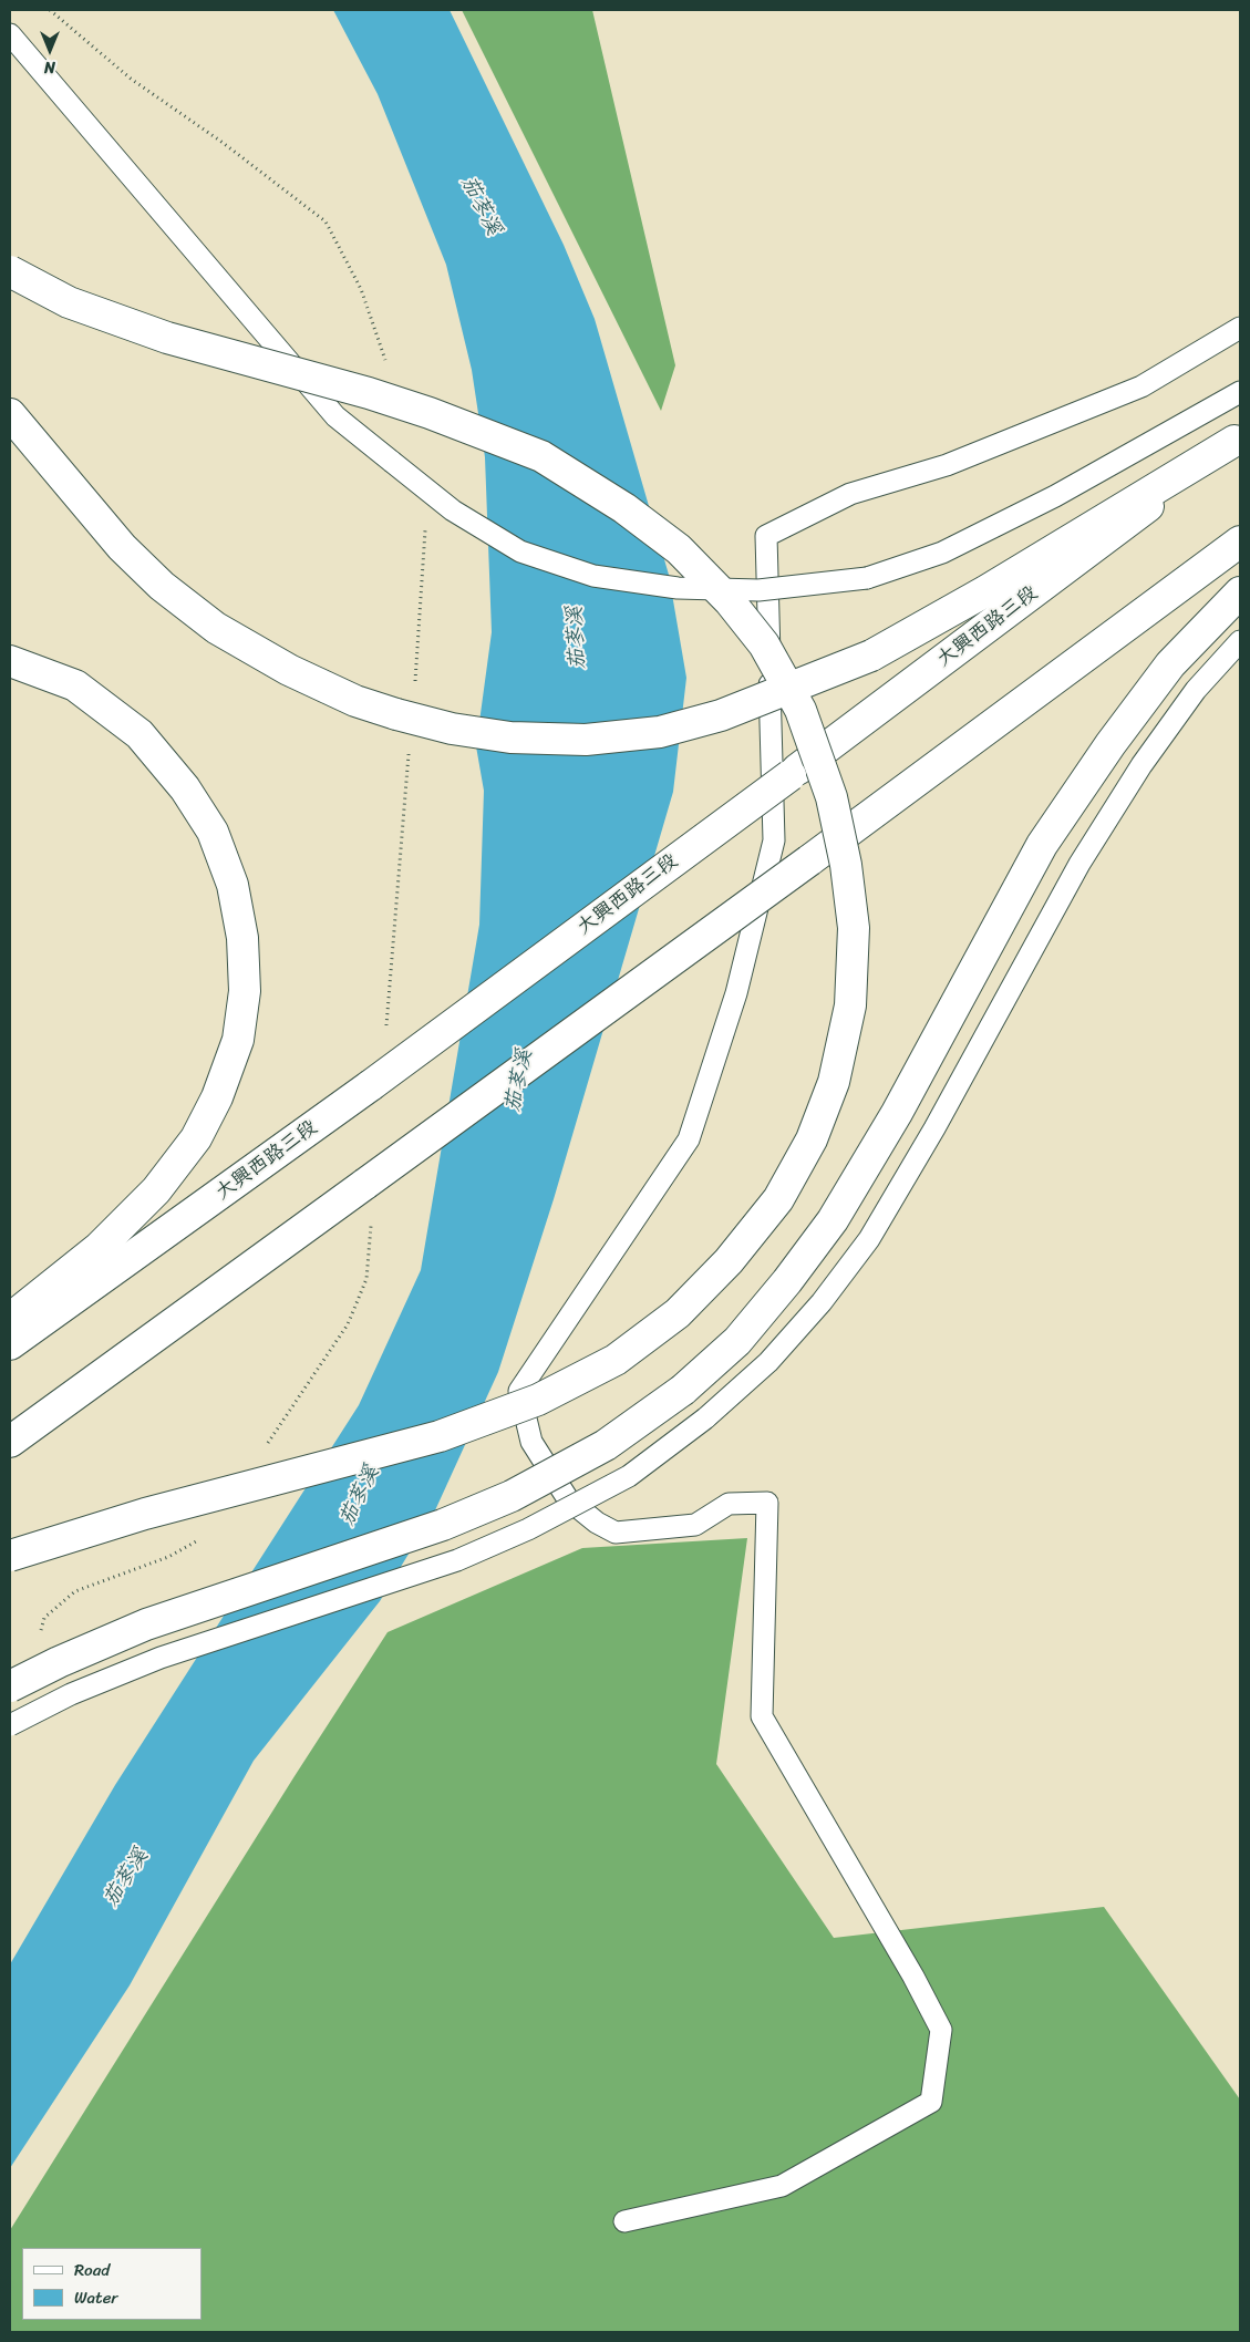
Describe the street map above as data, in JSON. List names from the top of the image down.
{
  "streets": {
    "main road": ["大興西路三段"]
  },
  "water": ["茄苳溪"],
  "legend": ["Road", "Water"],
  "north": "bottom"
}
